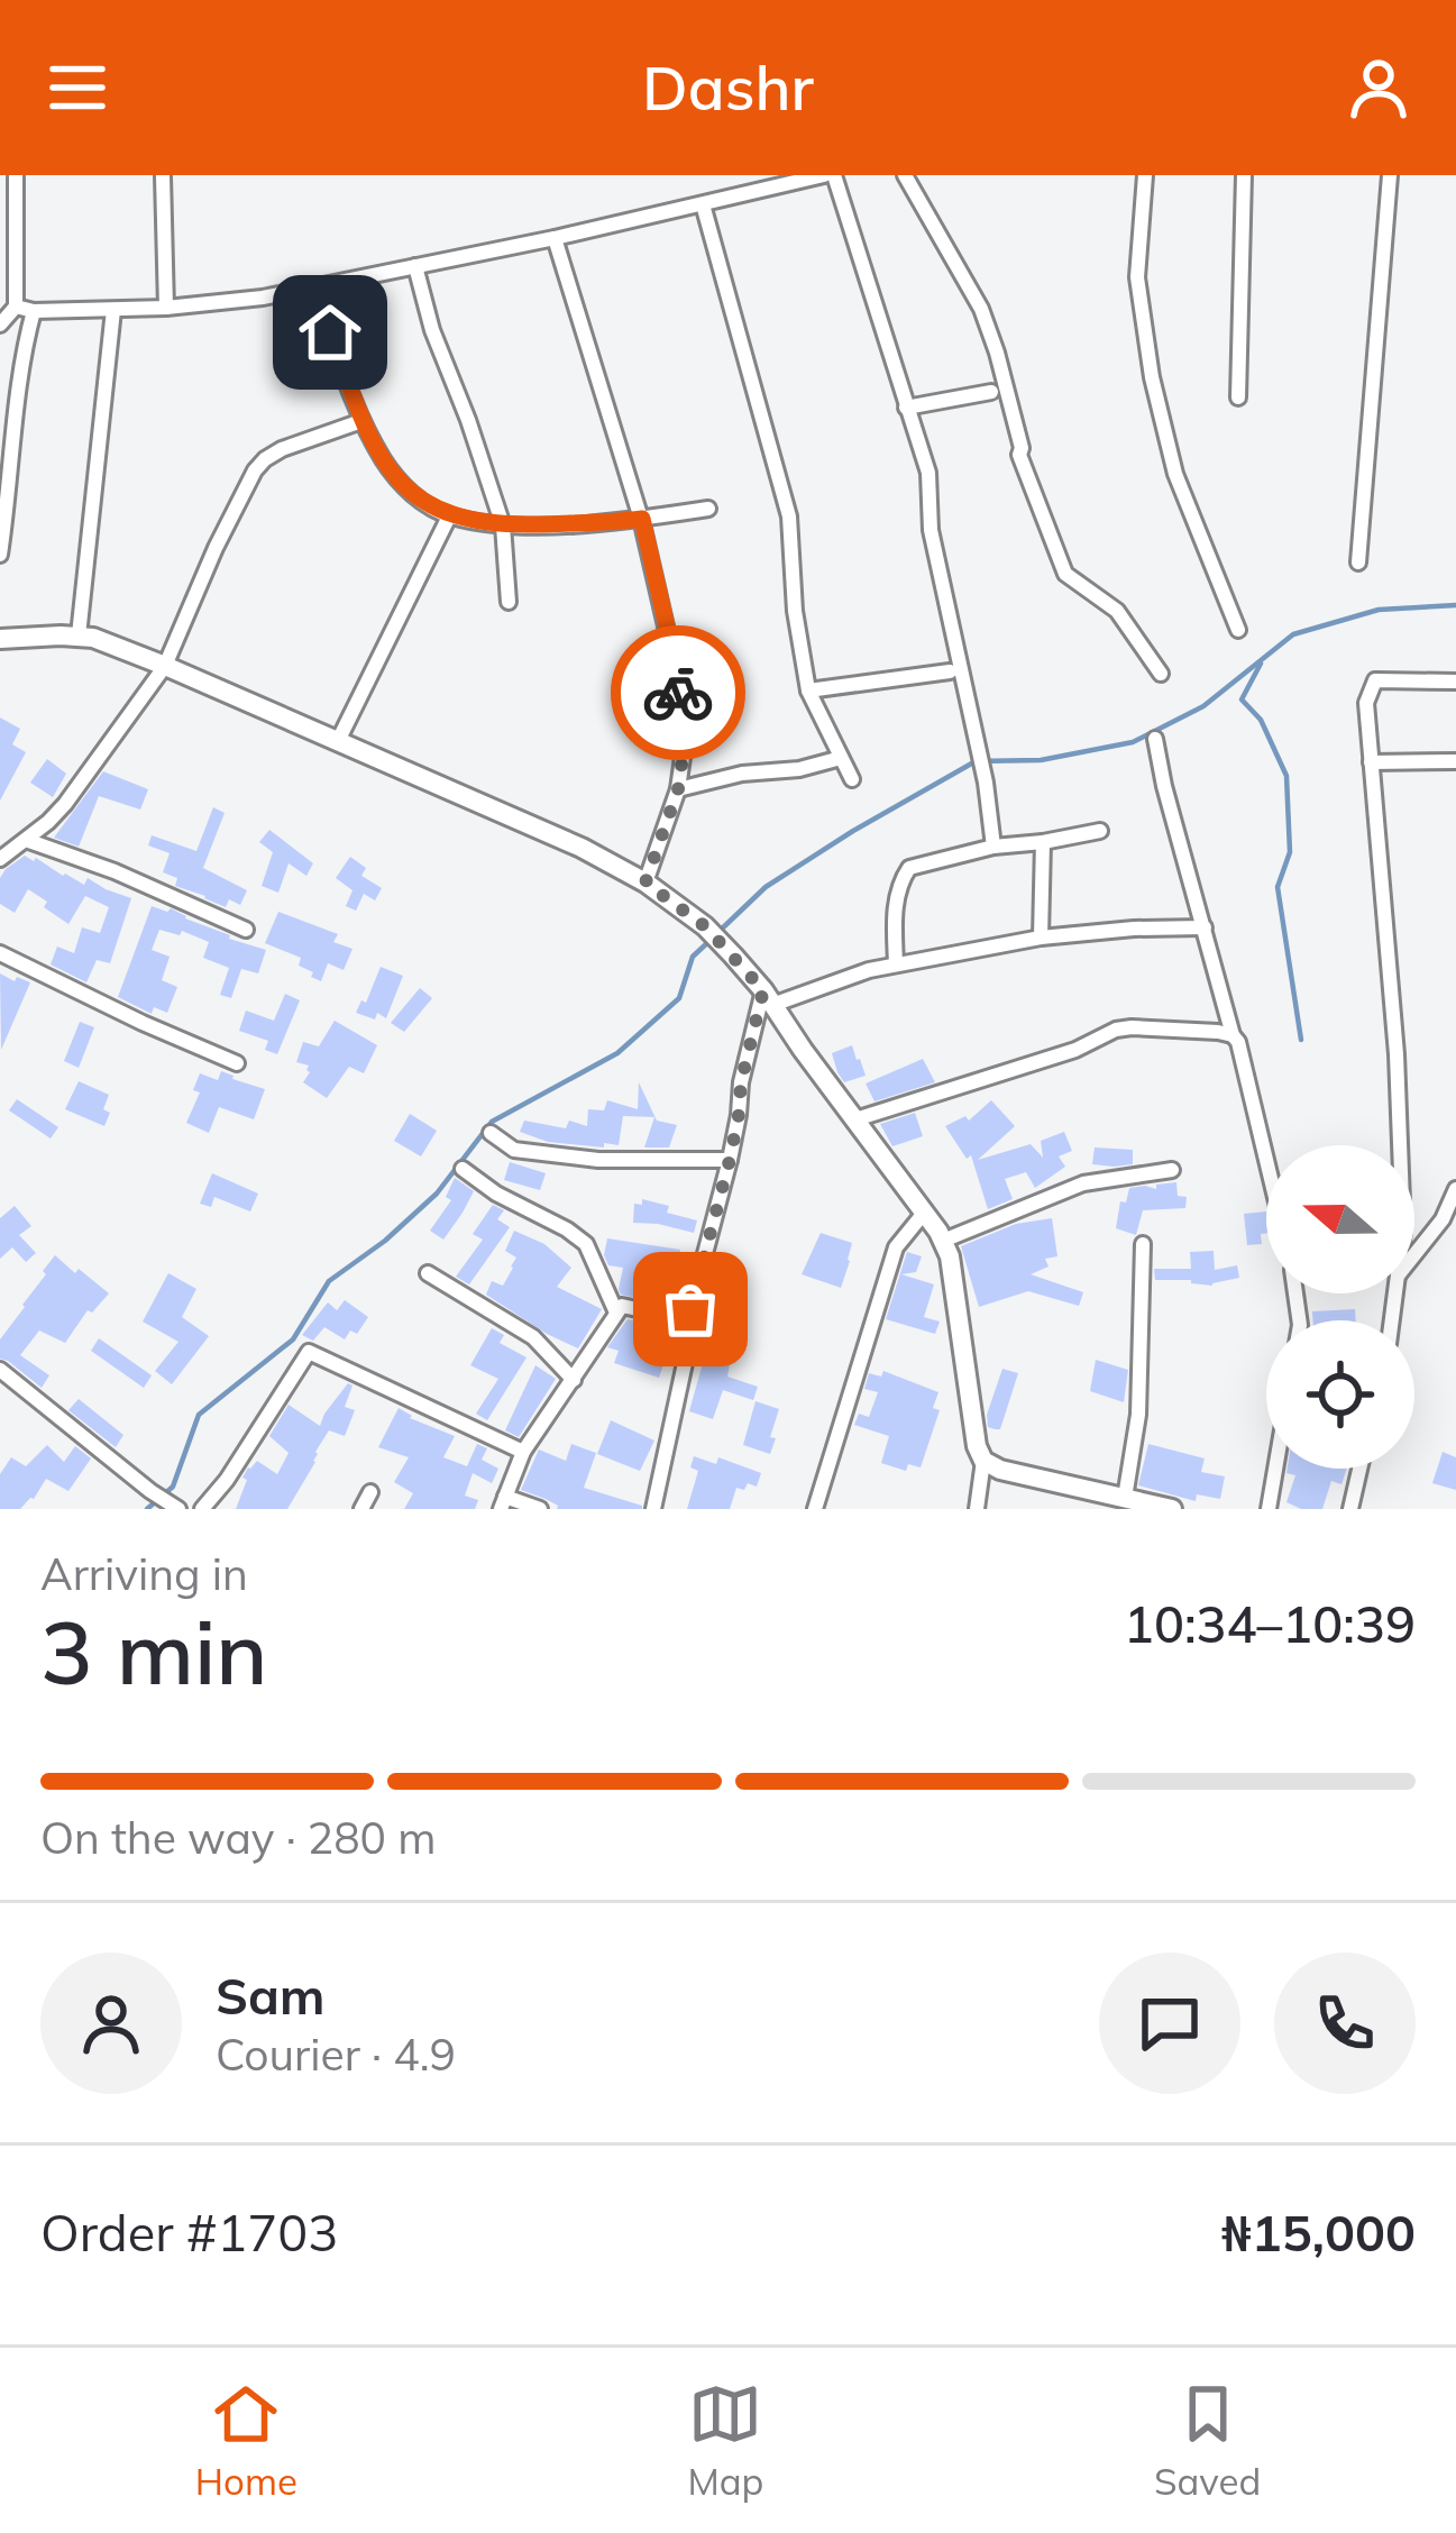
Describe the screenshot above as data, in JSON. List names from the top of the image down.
{
  "north": "left",
  "page": {
    "header": "Dashr",
    "heading": ["3 min", "Arriving in", "10:34–10:39"],
    "panel": [
      "Sam",
      "Courier · 4.9",
      "Order #1703",
      "₦15,000"
    ],
    "bar": "On the way · 280 m",
    "tabs": ["Home", "Map", "Saved"]
  }
}
